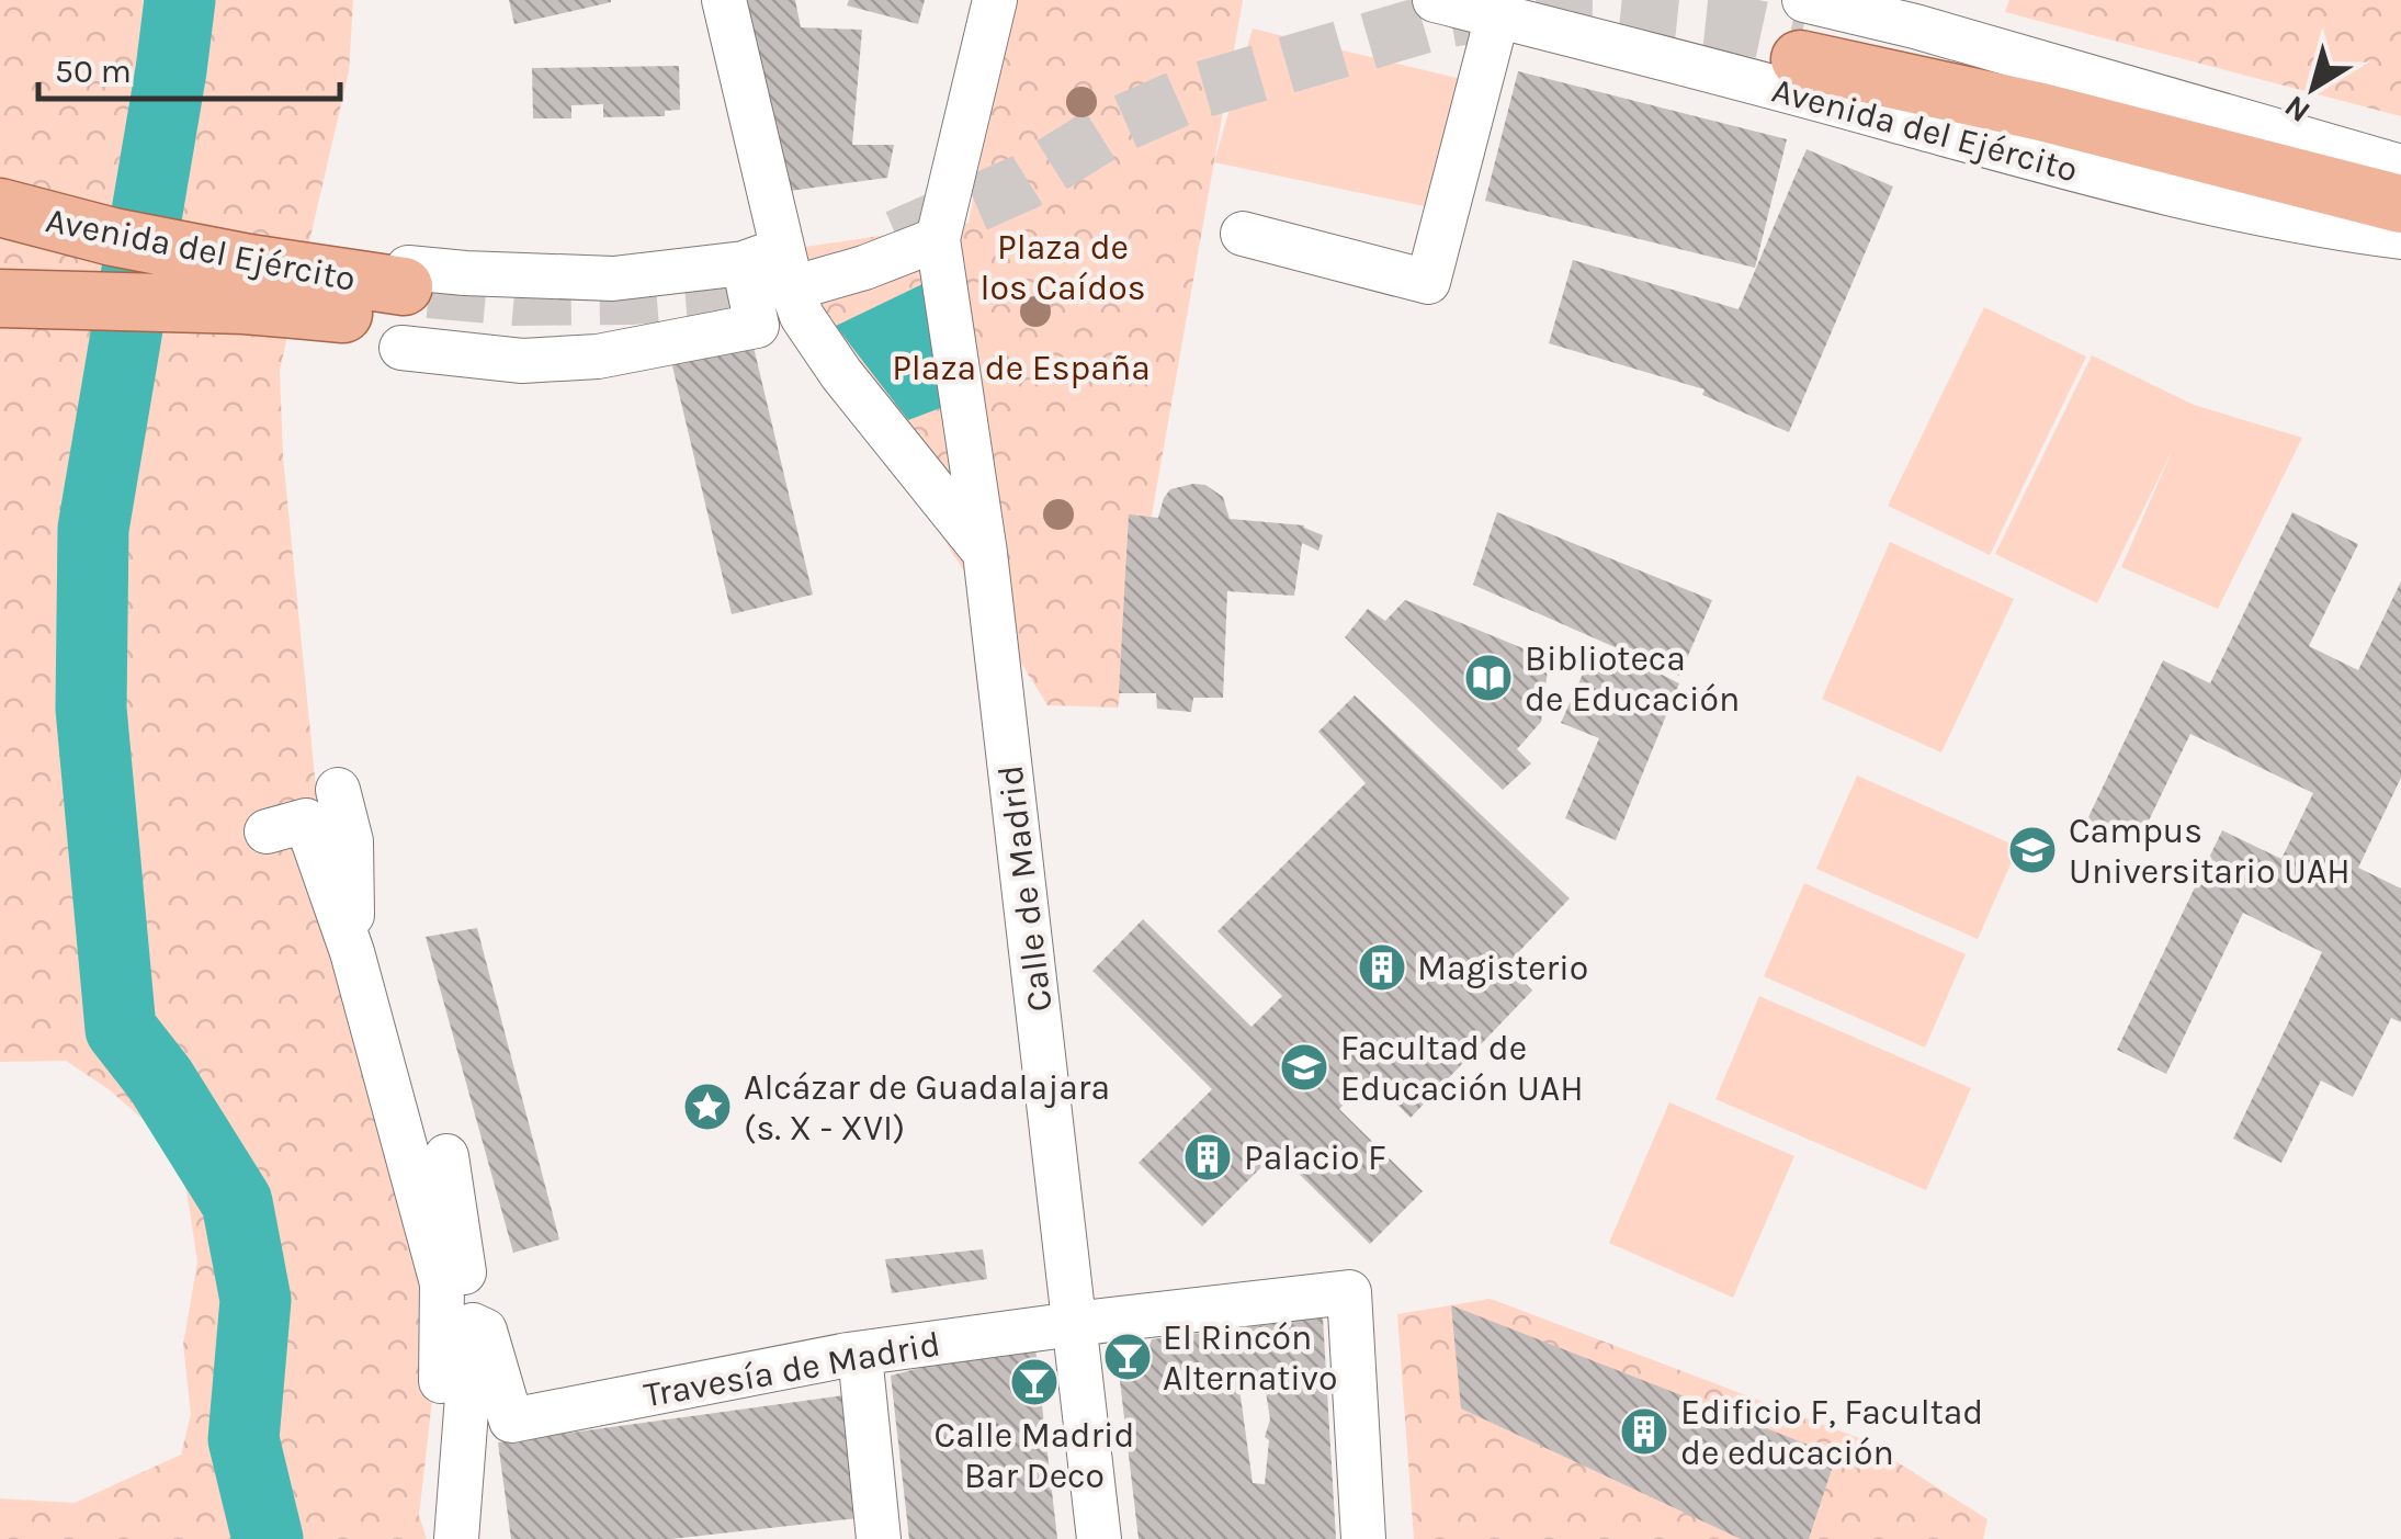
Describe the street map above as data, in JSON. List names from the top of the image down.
{
  "streets": {
    "main road": ["Avenida del Ejército"],
    "street": ["Calle de Madrid", "Travesía de Madrid"]
  },
  "crossings": [
    ["Calle de Madrid", "Travesía de Madrid"]
  ],
  "parks": ["Plaza de los Caídos", "Plaza de España"],
  "places": {
    "library": ["Biblioteca de Educación"],
    "school or university": ["Campus Universitario UAH", "Facultad de Educación UAH"],
    "building": ["Magisterio", "Palacio F", "Edificio F, Facultad de educación"],
    "place": ["Alcázar de Guadalajara (s. X - XVI)"],
    "bar": ["El Rincón Alternativo", "Calle Madrid Bar Deco"]
  },
  "scale_bar": "50 m",
  "north": "bottom left"
}
